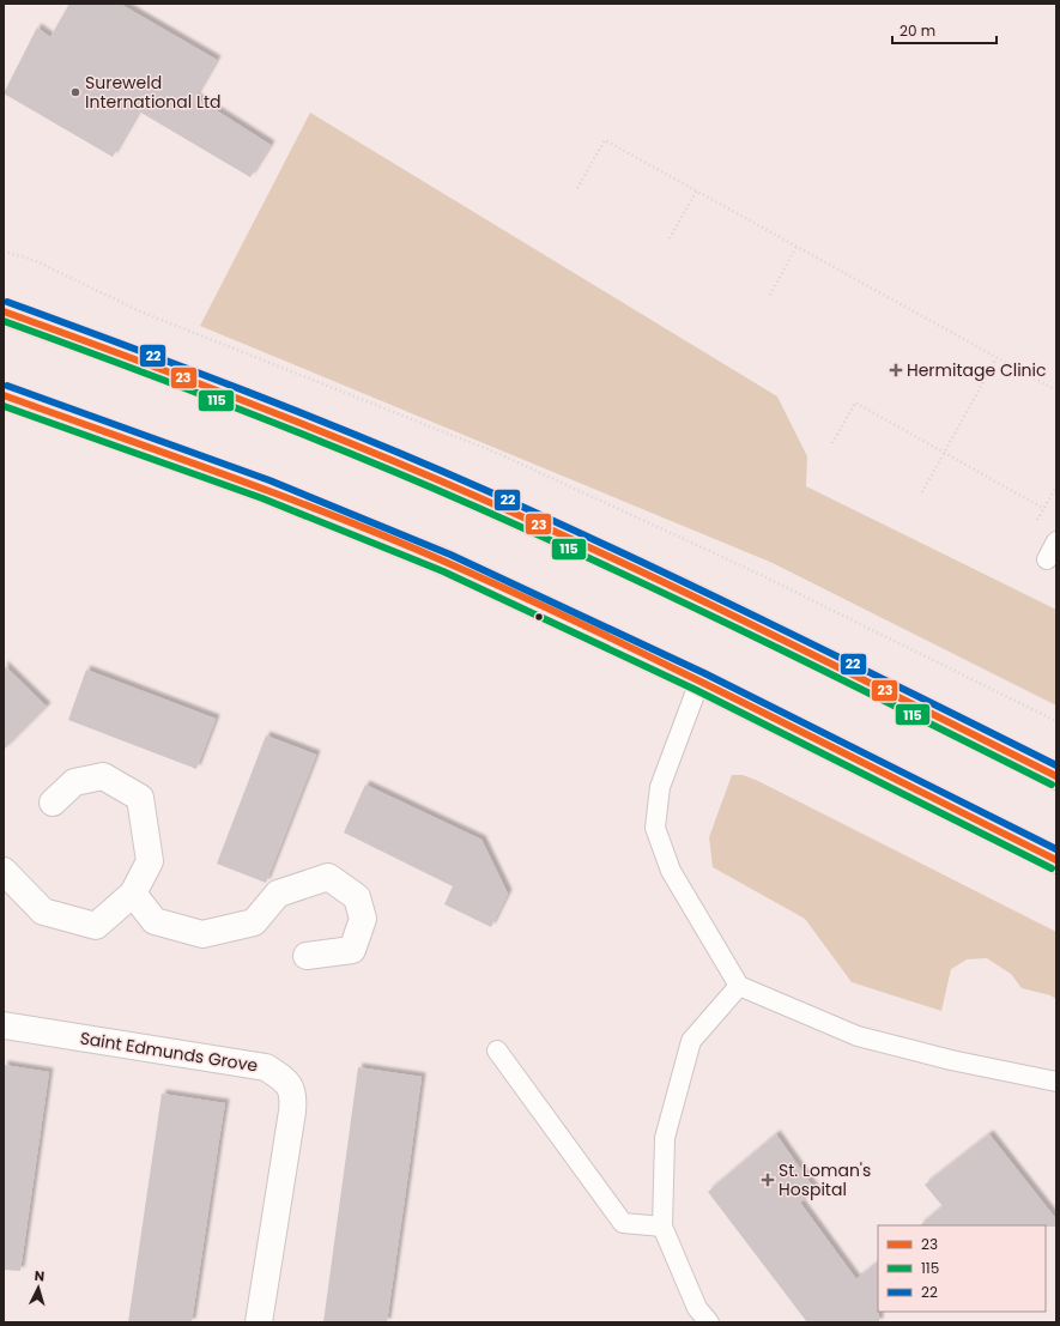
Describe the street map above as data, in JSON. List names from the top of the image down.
{
  "streets": {
    "main road": ["Saint Edmunds Grove"]
  },
  "places": {
    "other": ["Sureweld International Ltd"],
    "health": ["Hermitage Clinic", "St. Loman's Hospital"]
  },
  "lines": ["transit line 22", "transit line 23", "transit line 115"],
  "legend": ["23", "115", "22"],
  "scale_bar": "20 m",
  "north": "top"
}
